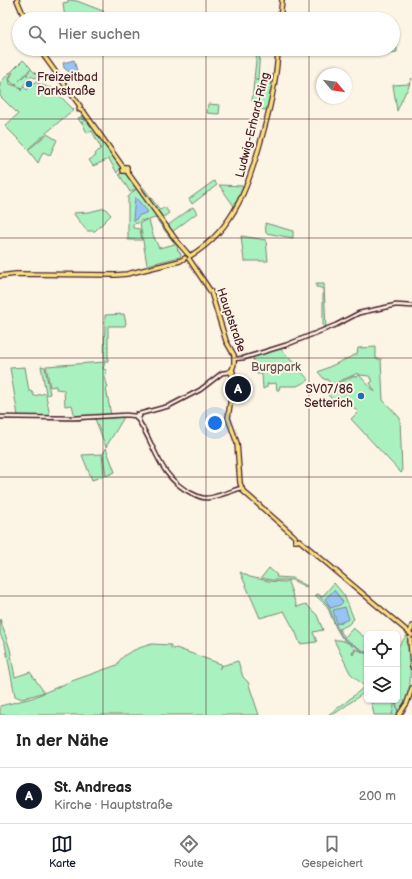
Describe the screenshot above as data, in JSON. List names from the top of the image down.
{
  "streets": {
    "main road": ["Ludwig-Erhard-Ring", "Hauptstraße"]
  },
  "crossings": [
    ["Ludwig-Erhard-Ring", "Hauptstraße"]
  ],
  "parks": ["Burgpark"],
  "places": ["Freizeitbad Parkstraße", "SV07/86 Setterich"],
  "north": "bottom right",
  "page": {
    "search": "Hier suchen",
    "pins": "A",
    "heading": "In der Nähe",
    "list": [
      {
        "mark": "A",
        "name": "St. Andreas",
        "note": "Kirche · Hauptstraße",
        "value": "200 m"
      }
    ],
    "nav": ["Karte", "Route", "Gespeichert"]
  }
}
